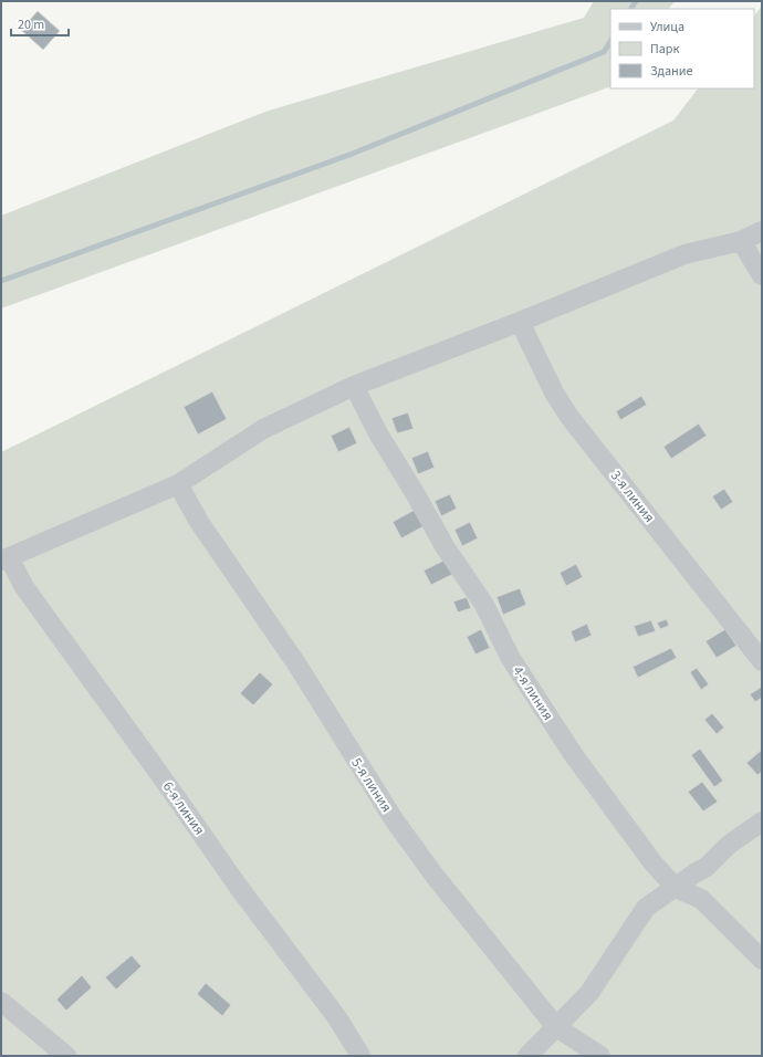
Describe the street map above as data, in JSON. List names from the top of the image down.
{
  "streets": {
    "street": [
      "3-я линия",
      "4-я линия",
      "5-я линия",
      "6-я линия"
    ]
  },
  "legend": ["Улица", "Парк", "Здание"],
  "scale_bar": "20 m"
}
